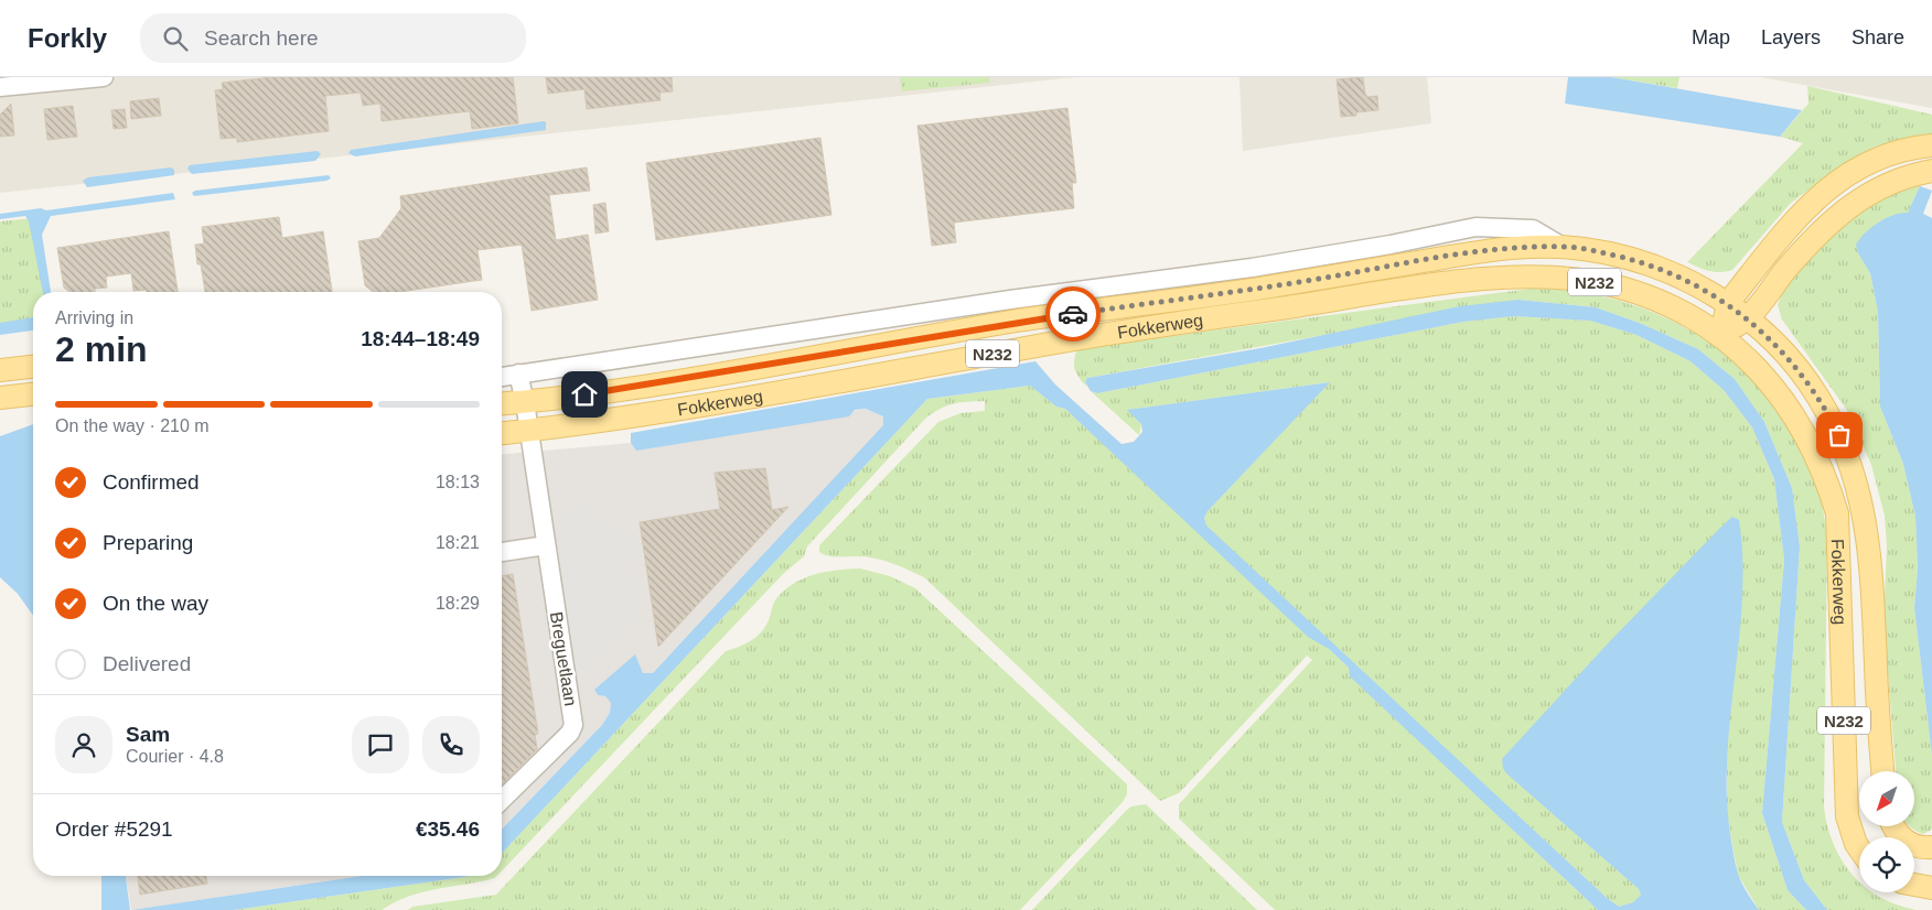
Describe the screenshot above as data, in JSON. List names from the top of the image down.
{
  "streets": {
    "main road": ["N232", "Fokkerweg"],
    "street": ["Breguetlaan"]
  },
  "crossings": [
    ["Fokkerweg", "Breguetlaan"]
  ],
  "north": "bottom left",
  "page": {
    "header": "Forkly",
    "search": "Search here",
    "nav": ["Map", "Layers", "Share"],
    "heading": ["2 min", "Arriving in", "18:44–18:49"],
    "panel": [
      "Sam",
      "Courier · 4.8",
      "Order #5291",
      "€35.46"
    ],
    "bar": "On the way · 210 m",
    "list": [
      ["Confirmed", "18:13"],
      ["Preparing", "18:21"],
      ["On the way", "18:29"],
      "Delivered"
    ]
  }
}
